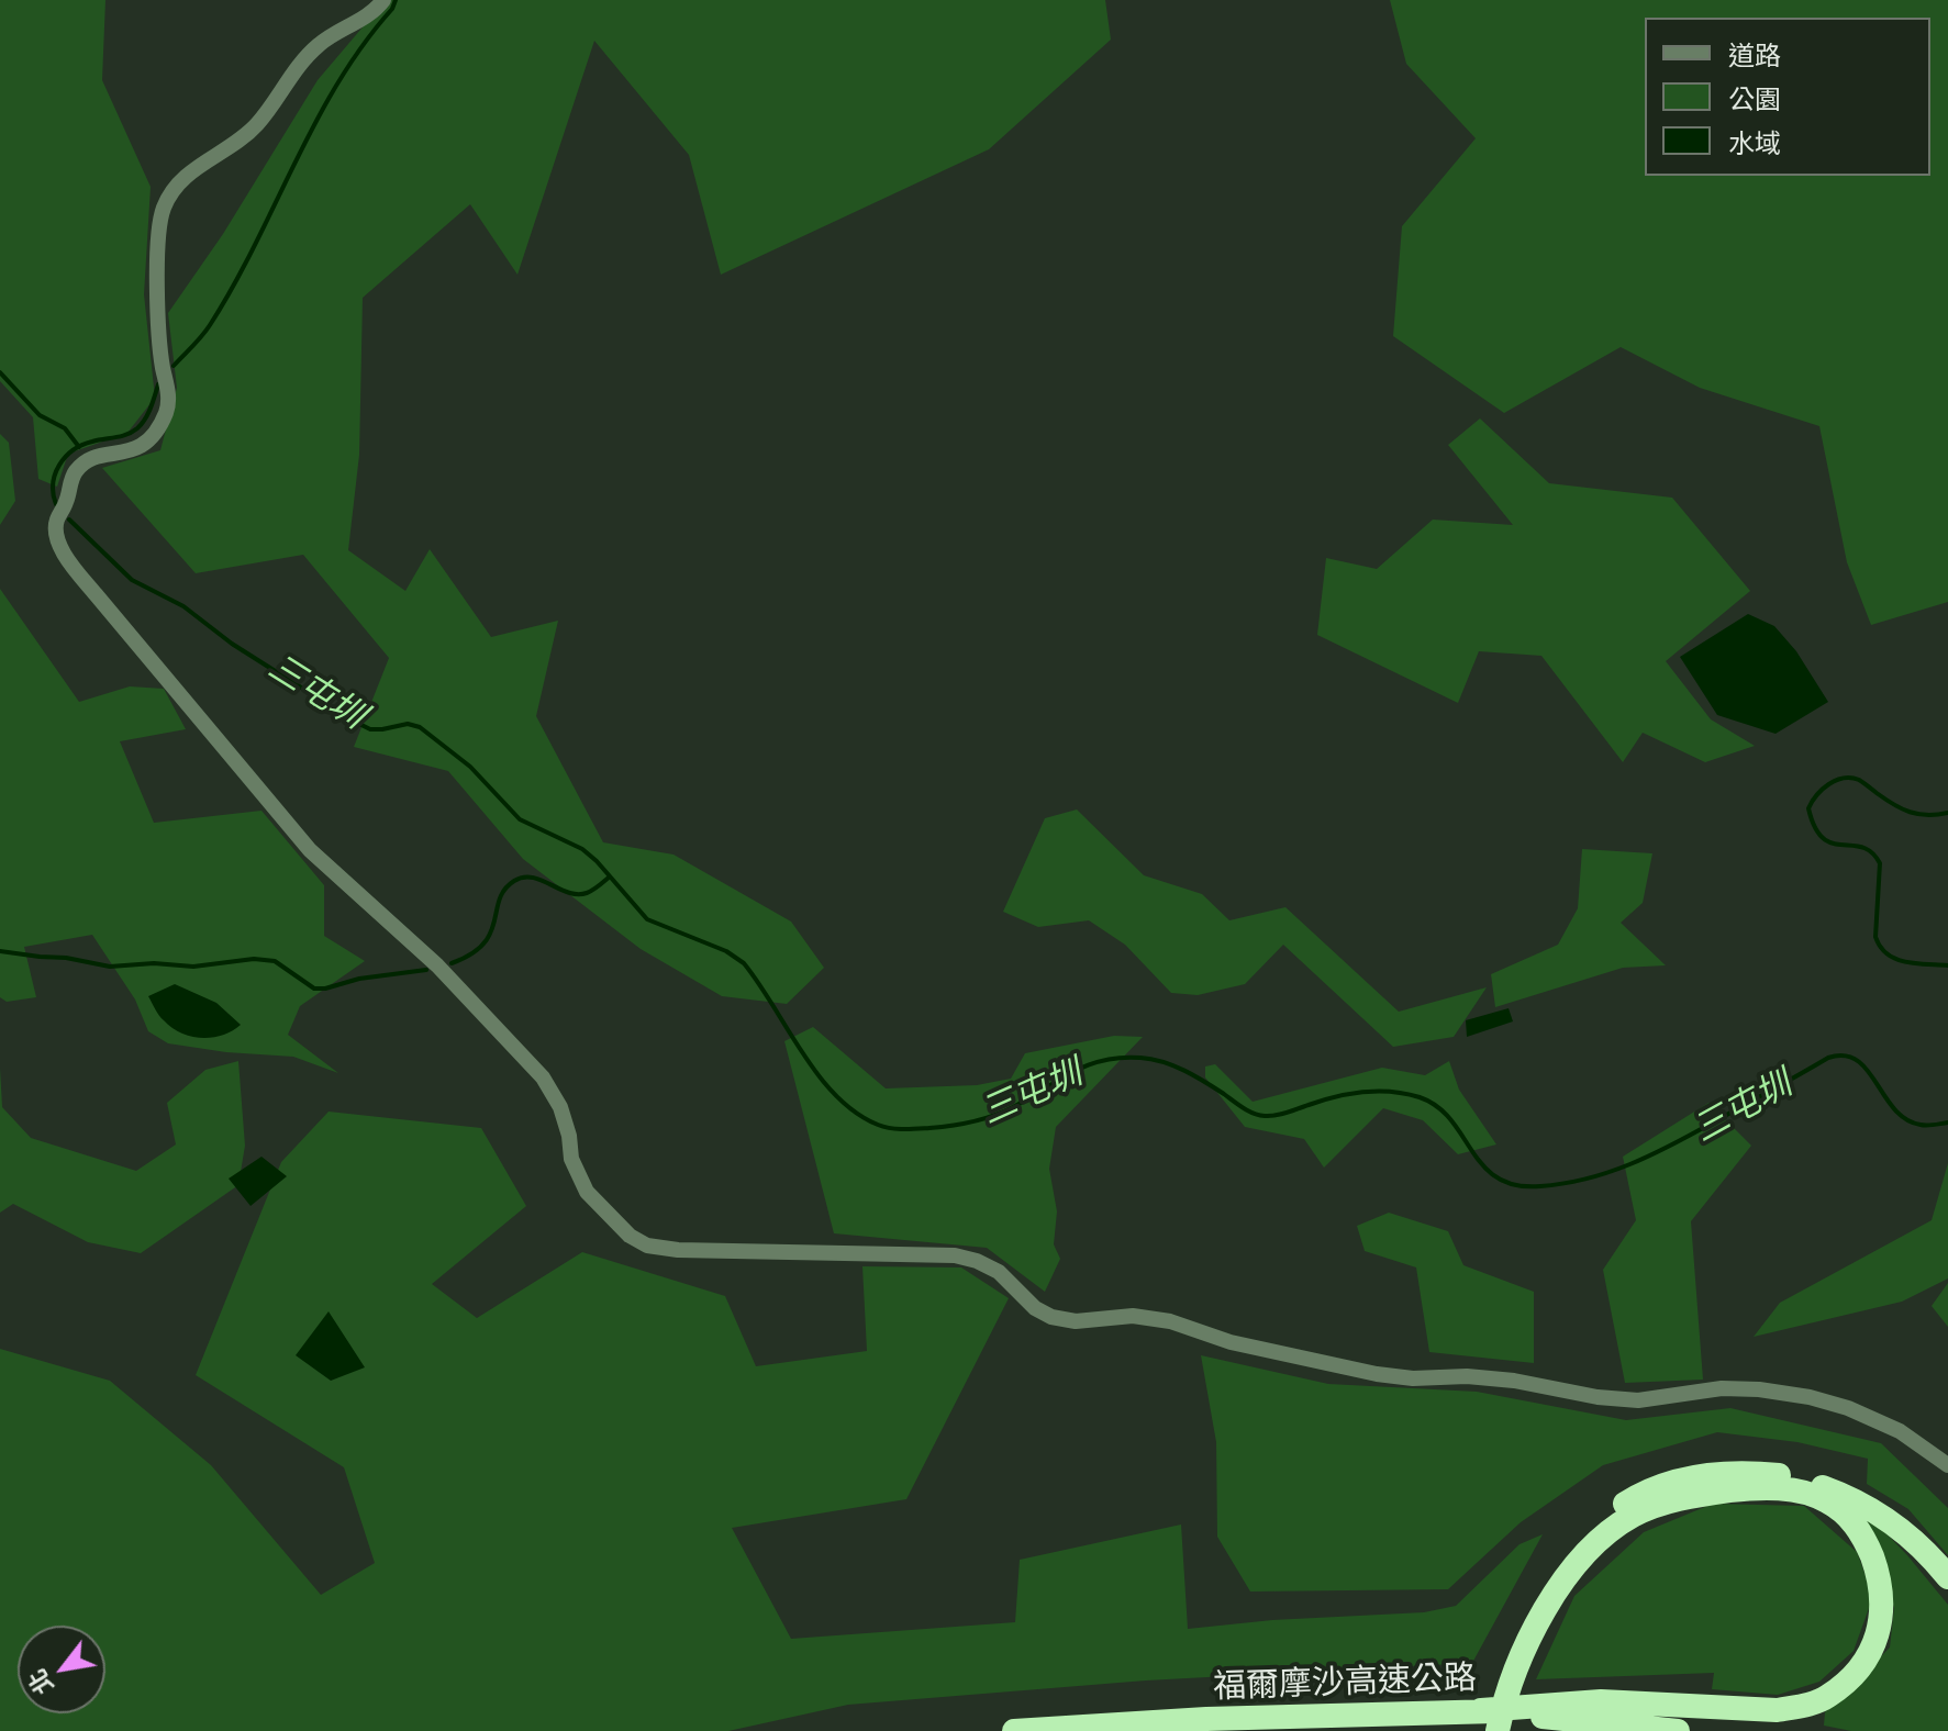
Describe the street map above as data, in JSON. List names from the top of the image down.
{
  "streets": {
    "highway": ["福爾摩沙高速公路"]
  },
  "water": ["三屯圳"],
  "legend": ["道路", "公園", "水域"],
  "north": "bottom left"
}
